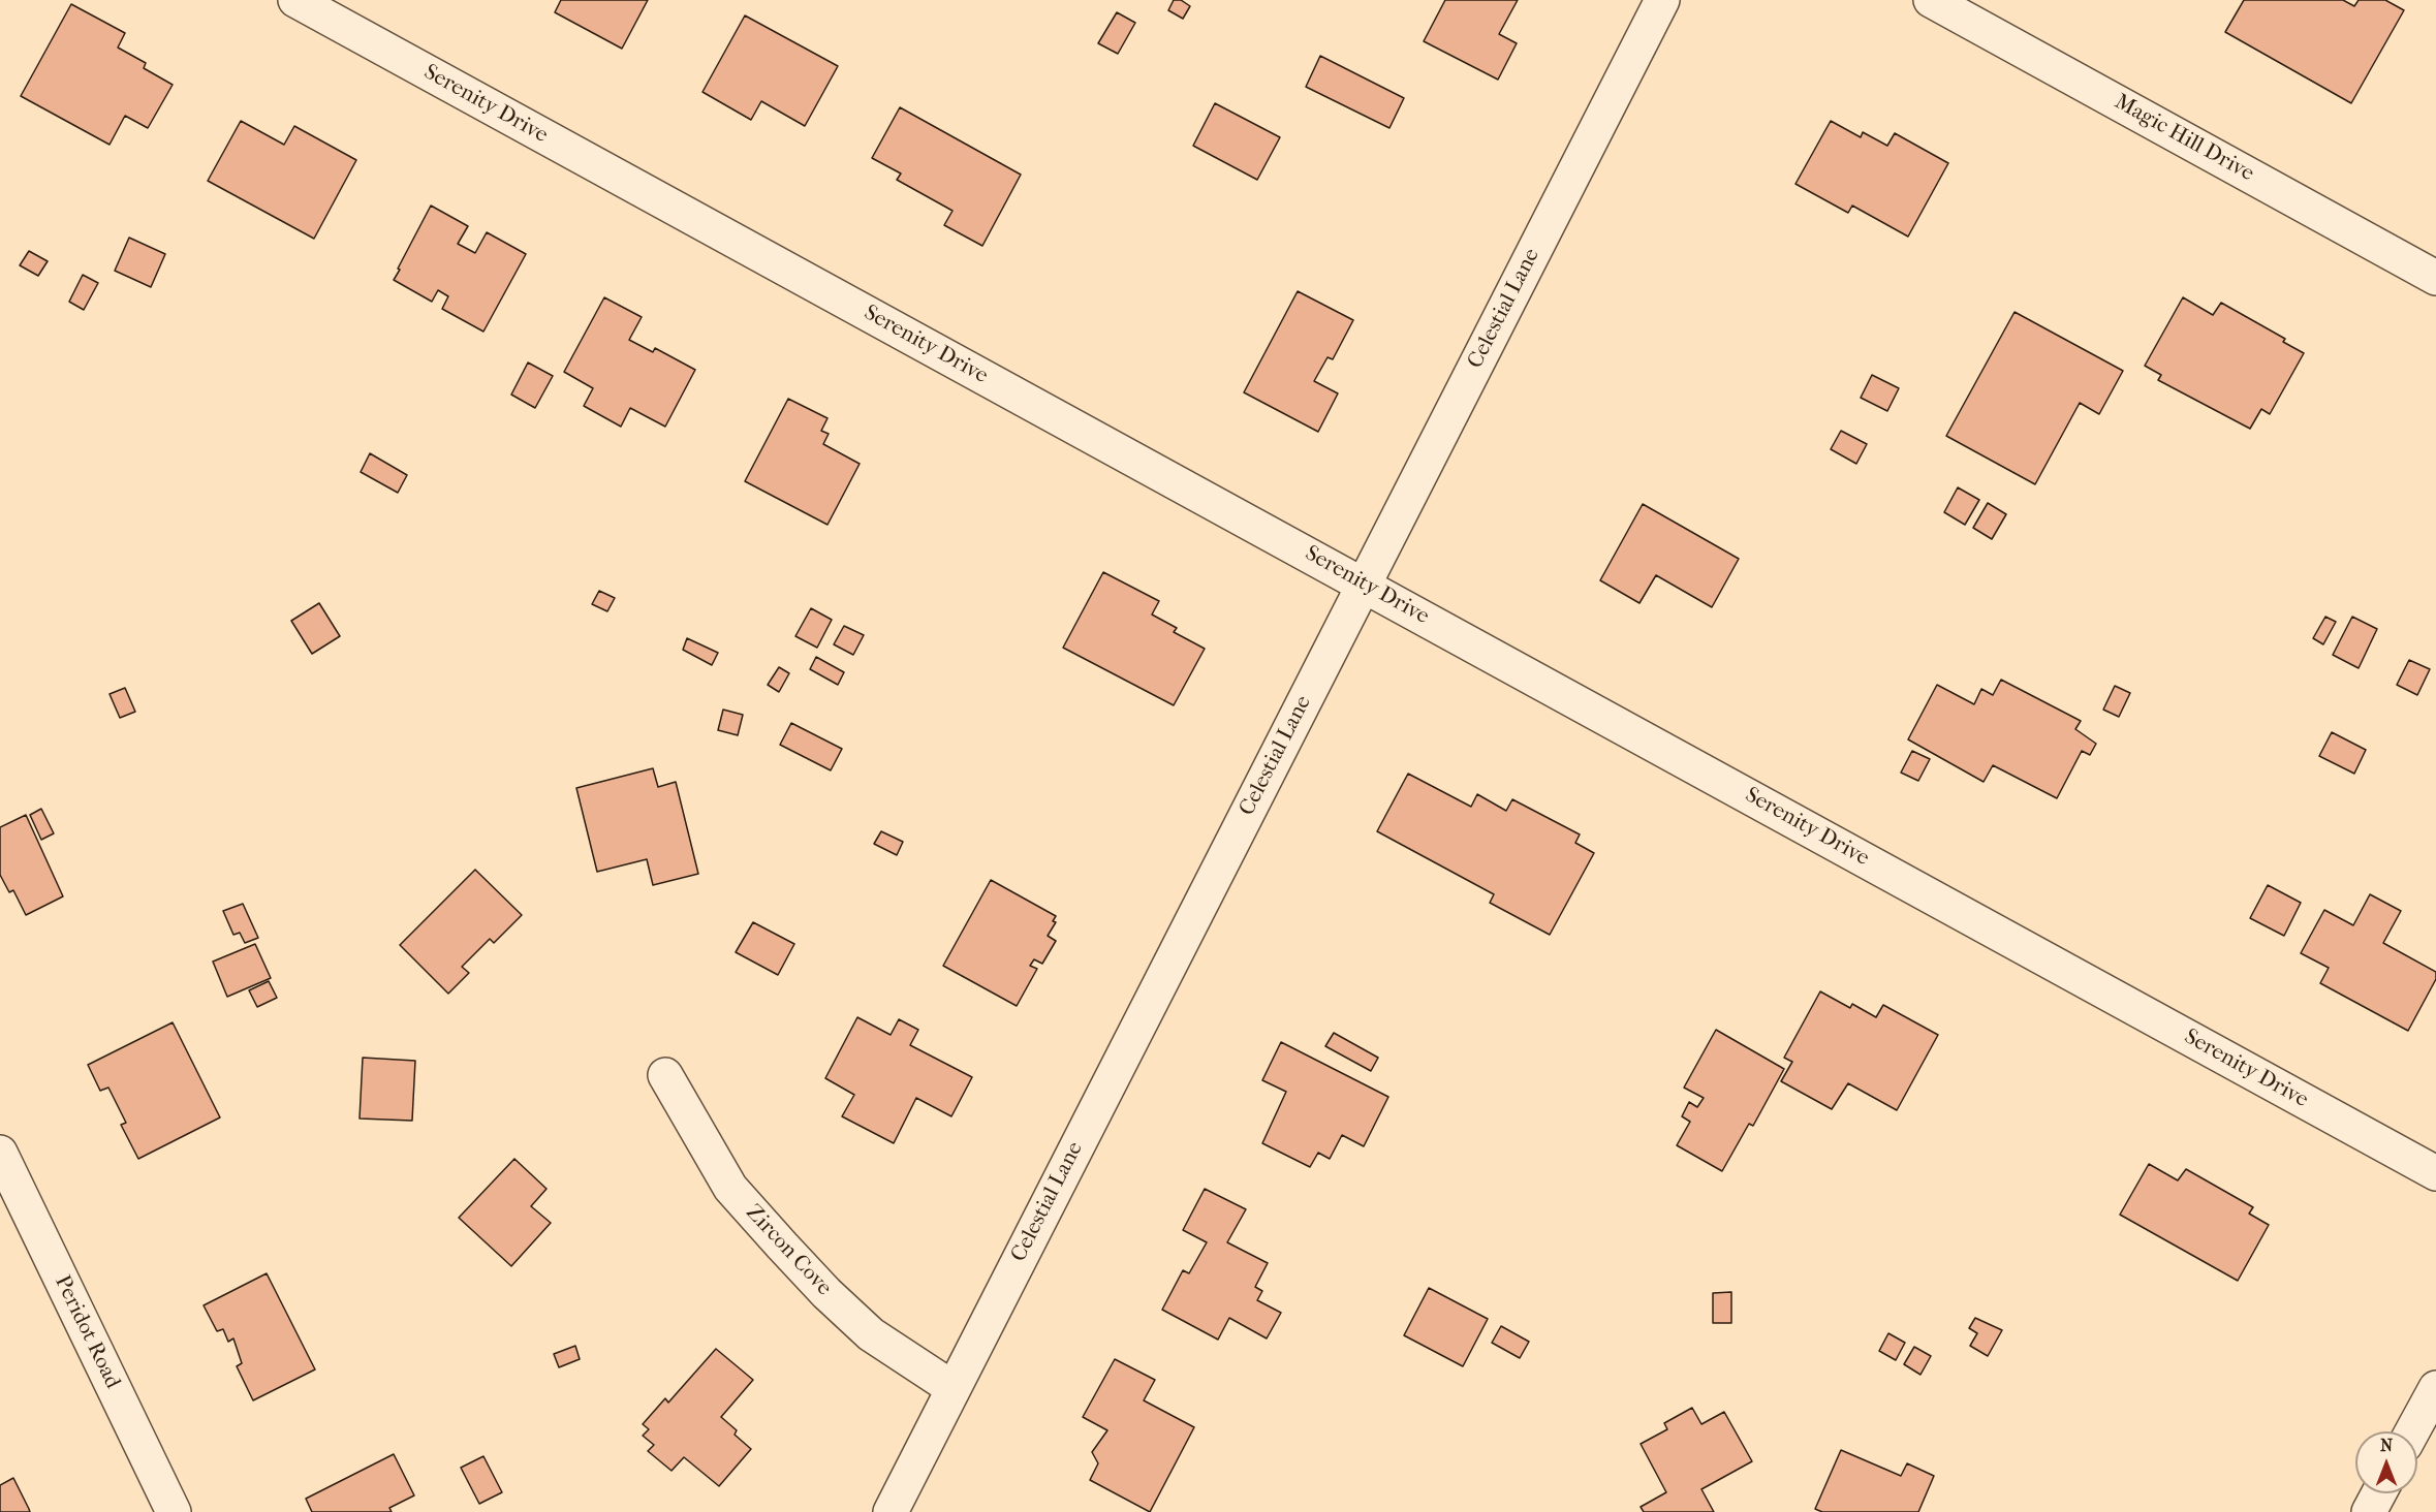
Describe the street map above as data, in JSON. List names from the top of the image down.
{
  "streets": {
    "street": [
      "Serenity Drive",
      "Magic Hill Drive",
      "Celestial Lane",
      "Zircon Cove",
      "Peridot Road"
    ]
  },
  "crossings": [
    ["Serenity Drive", "Celestial Lane"],
    ["Celestial Lane", "Zircon Cove"]
  ],
  "north": "top"
}
